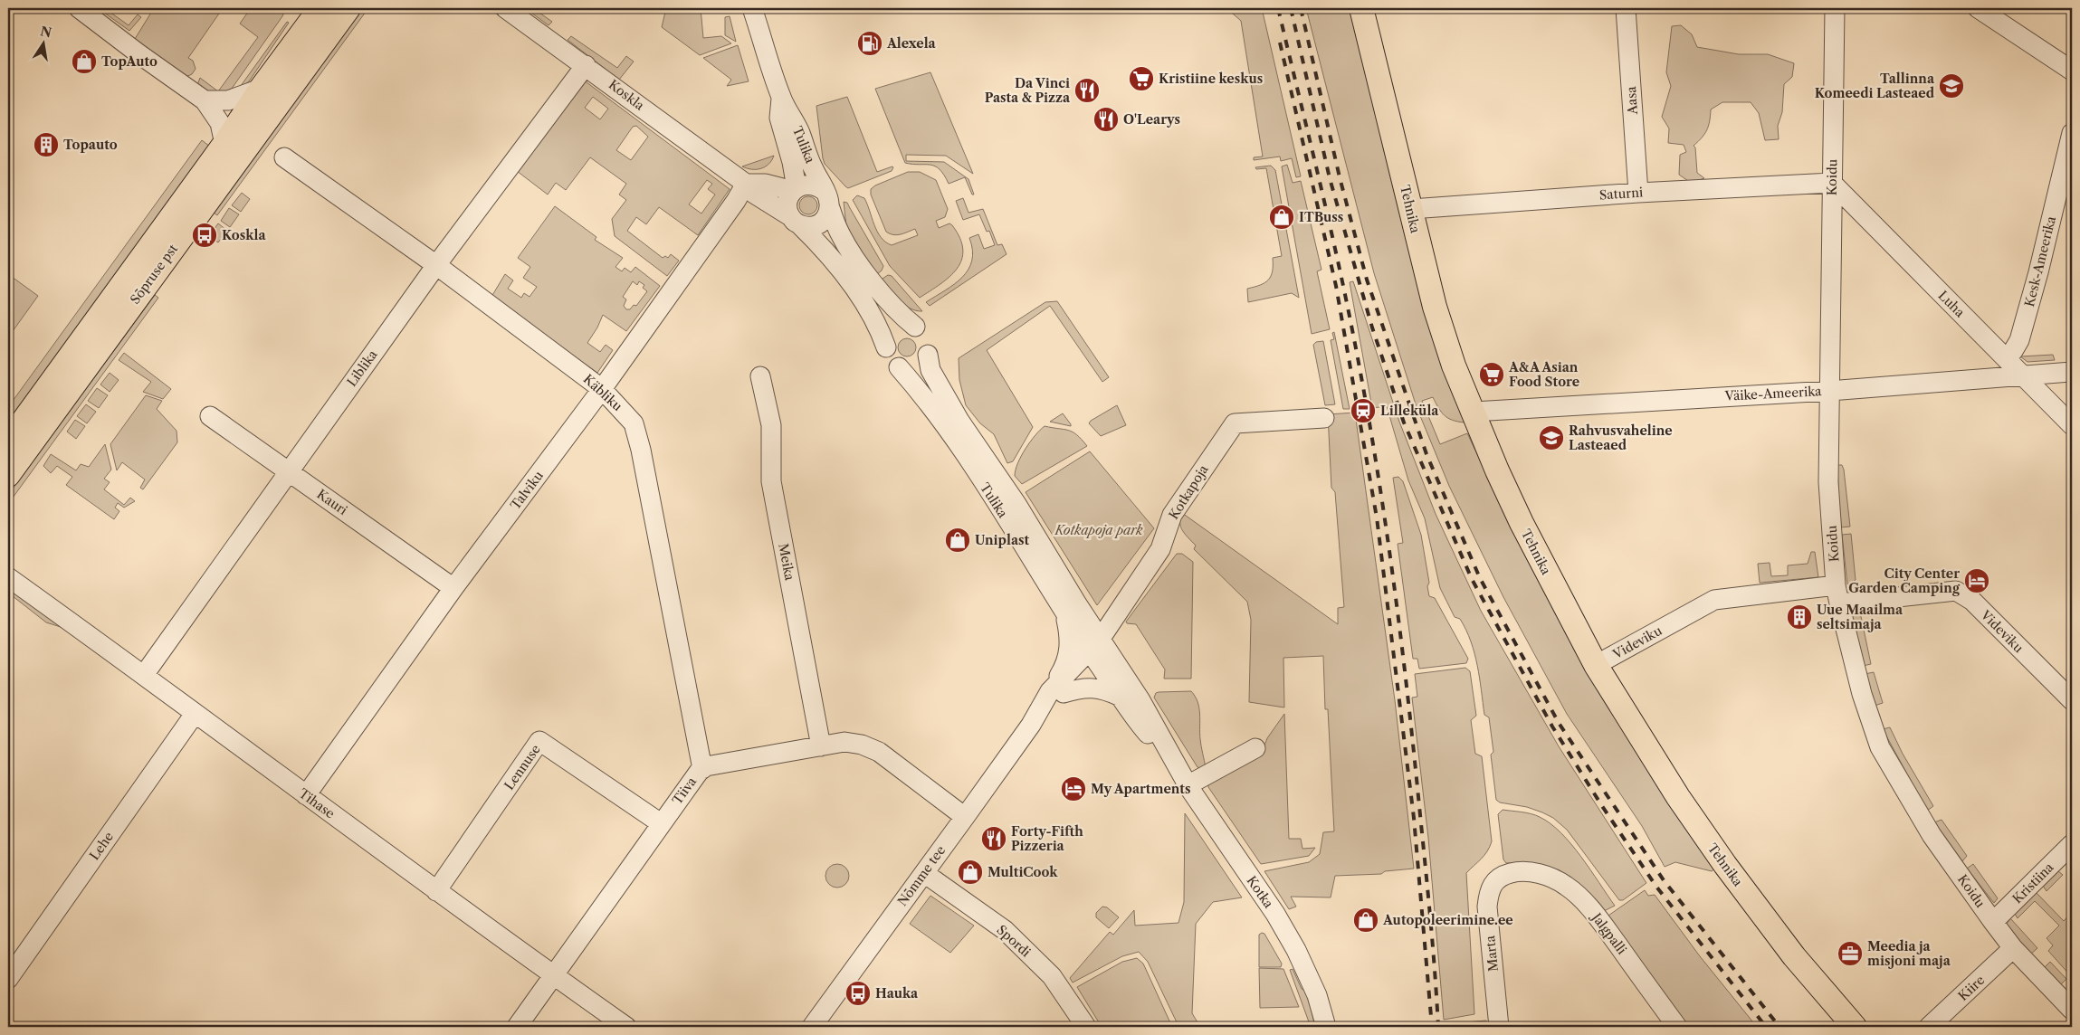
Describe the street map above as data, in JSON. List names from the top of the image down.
{
  "streets": {
    "main road": ["Tehnika", "Sõpruse pst"],
    "street": [
      "Koskla",
      "Aasa",
      "Tulika",
      "Koidu",
      "Saturni",
      "Kesk-Ameerika",
      "Luha",
      "Liblika",
      "Käbliku",
      "Väike-Ameerika",
      "Talviku",
      "Kotkapoja",
      "Kauri",
      "Meika",
      "Videviku",
      "Lennuse",
      "Tiiva",
      "Tihase",
      "Lehe",
      "Nõmme tee",
      "Kristiina",
      "Kotka",
      "Jalgpalli",
      "Spordi",
      "Marta",
      "Kiire"
    ]
  },
  "crossings": [
    ["Koskla", "Tulika"],
    ["Koskla", "Liblika"],
    ["Koskla", "Talviku"],
    ["Aasa", "Saturni"],
    ["Tulika", "Talviku"],
    ["Tulika", "Kotkapoja"],
    ["Tulika", "Nõmme tee"],
    ["Tulika", "Kotka"],
    ["Koidu", "Saturni"],
    ["Koidu", "Luha"],
    ["Koidu", "Väike-Ameerika"],
    ["Koidu", "Videviku"],
    ["Koidu", "Kristiina"],
    ["Koidu", "Kiire"],
    ["Saturni", "Tehnika"],
    ["Saturni", "Luha"],
    ["Tehnika", "Väike-Ameerika"],
    ["Tehnika", "Videviku"],
    ["Kesk-Ameerika", "Luha"],
    ["Luha", "Väike-Ameerika"],
    ["Liblika", "Käbliku"],
    ["Liblika", "Kauri"],
    ["Liblika", "Tihase"],
    ["Käbliku", "Talviku"],
    ["Käbliku", "Tiiva"],
    ["Talviku", "Kauri"],
    ["Talviku", "Tihase"],
    ["Kotkapoja", "Nõmme tee"],
    ["Kotkapoja", "Kotka"],
    ["Meika", "Tiiva"],
    ["Lennuse", "Tiiva"],
    ["Lennuse", "Tihase"],
    ["Tiiva", "Tihase"],
    ["Tiiva", "Nõmme tee"],
    ["Tihase", "Lehe"],
    ["Nõmme tee", "Kotka"],
    ["Nõmme tee", "Spordi"],
    ["Jalgpalli", "Marta"]
  ],
  "parks": ["Kotkapoja park"],
  "places": {
    "fuel station": ["Alexela"],
    "shop": [
      "TopAuto",
      "ITBuss",
      "Uniplast",
      "MultiCook",
      "Autopoleerimine.ee"
    ],
    "supermarket": ["Kristiine keskus", "A&A Asian Food Store"],
    "school or university": ["Tallinna Komeedi Lasteaed", "Rahvusvaheline Lasteaed"],
    "restaurant": ["Da Vinci Pasta & Pizza", "O'Learys", "Forty-Fifth Pizzeria"],
    "building": ["Topauto", "Uue Maailma seltsimaja"],
    "bus stop": ["Koskla", "Hauka"],
    "station": ["Lilleküla"],
    "hotel": ["City Center Garden Camping", "My Apartments"],
    "office": ["Meedia ja misjoni maja"]
  },
  "north": "top"
}
